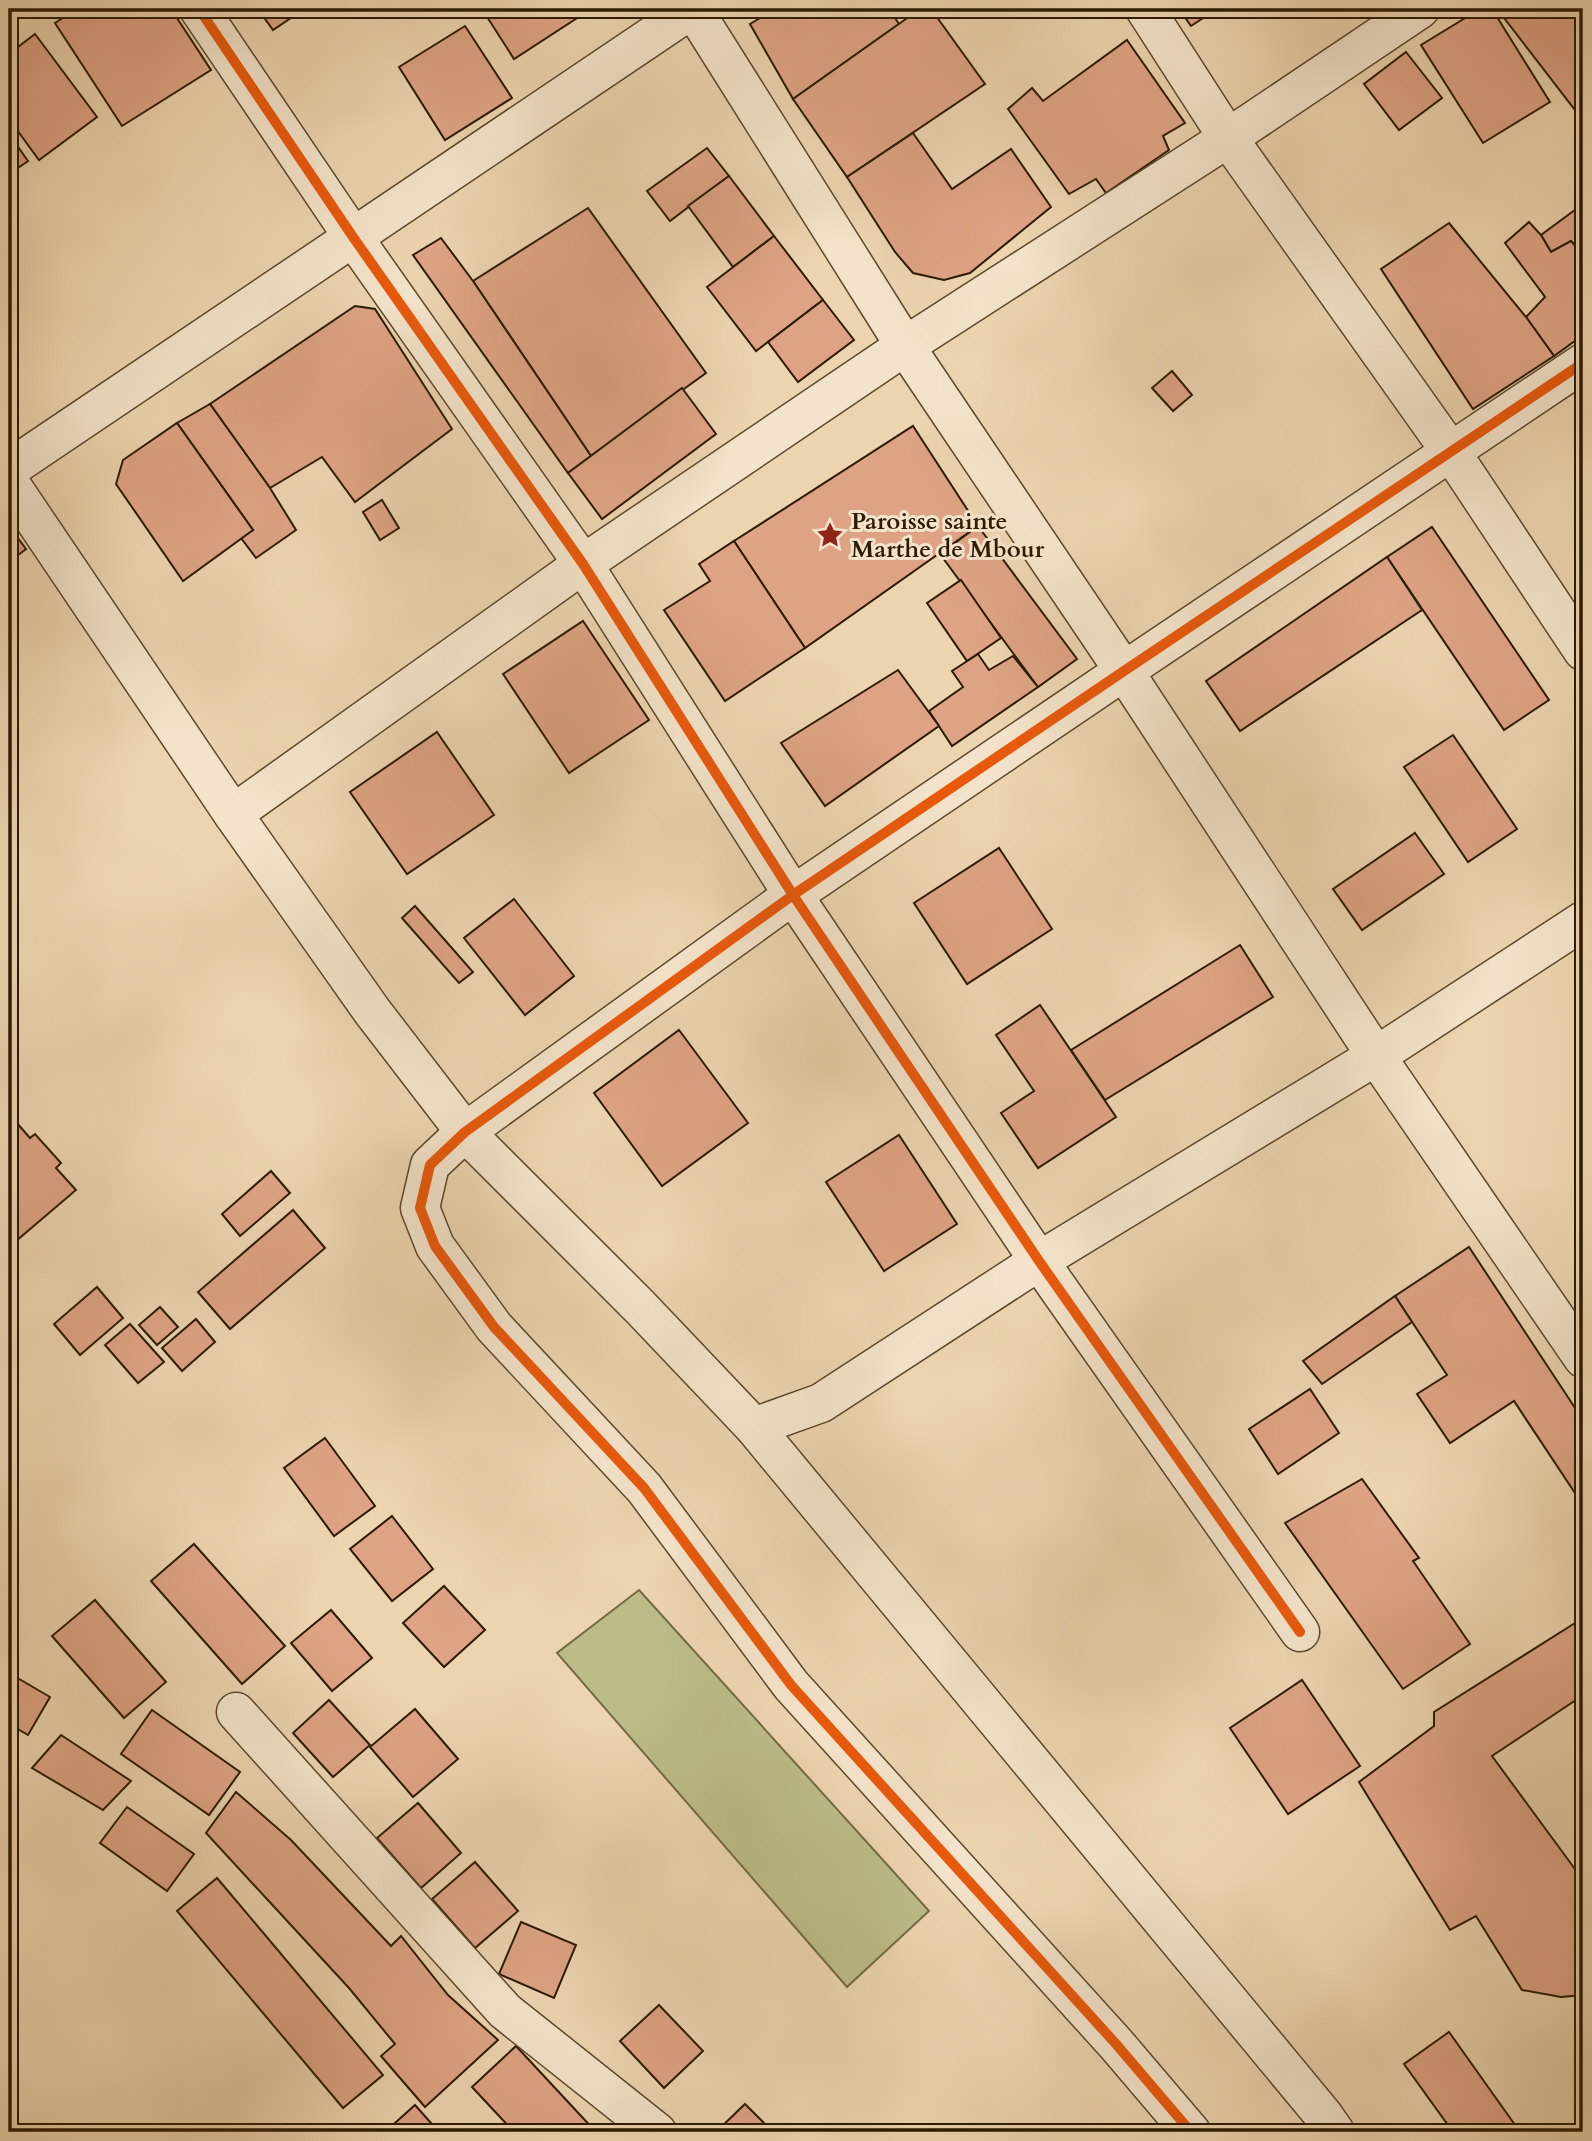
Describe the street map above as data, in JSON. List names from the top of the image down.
{
  "places": {
    "place": ["Paroisse sainte Marthe de Mbour"]
  }
}
